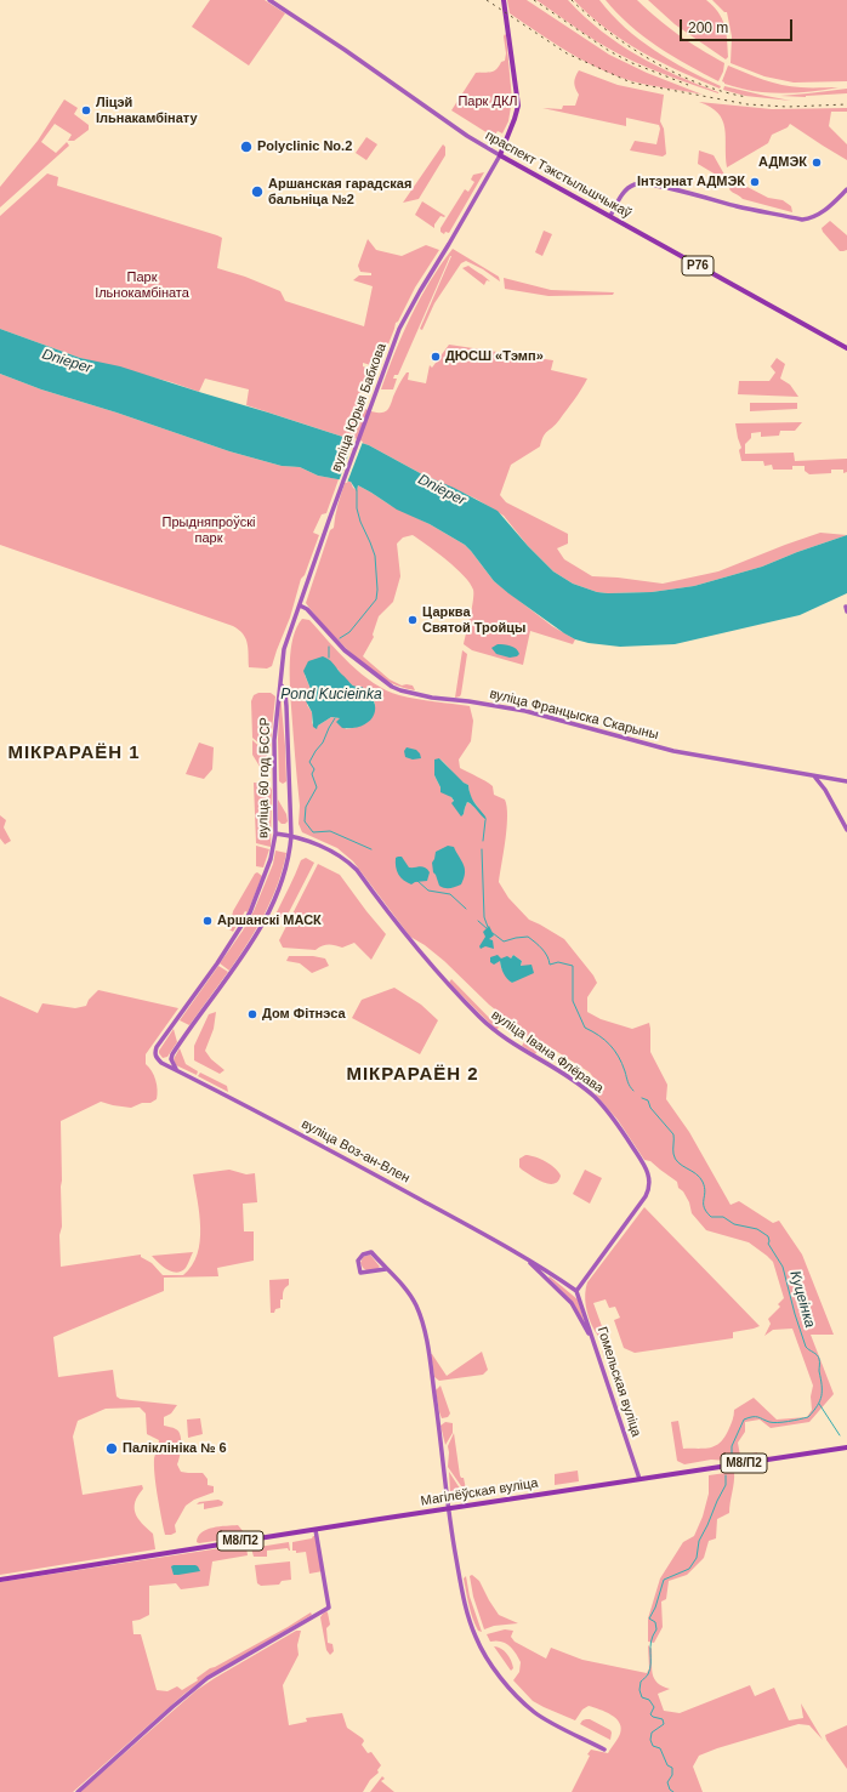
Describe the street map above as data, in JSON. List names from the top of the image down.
{
  "streets": {
    "main road": [
      "праспект Тэкстыльшчыкаў",
      "Р76",
      "вуліца Юрыя Бабкова",
      "вуліца Францыска Скарыны",
      "вуліца 60 год БССР",
      "вуліца Івана Флёрава",
      "вуліца Воз-ан-Влен",
      "Гомельская вуліца",
      "М8/П2",
      "Магілёўская вуліца"
    ]
  },
  "crossings": [
    ["праспект Тэкстыльшчыкаў", "вуліца Юрыя Бабкова"],
    ["вуліца Юрыя Бабкова", "вуліца Францыска Скарыны"],
    ["вуліца Юрыя Бабкова", "вуліца 60 год БССР"],
    ["вуліца 60 год БССР", "вуліца Івана Флёрава"],
    ["вуліца 60 год БССР", "вуліца Воз-ан-Влен"],
    ["вуліца Івана Флёрава", "вуліца Воз-ан-Влен"],
    ["вуліца Івана Флёрава", "Гомельская вуліца"],
    ["вуліца Воз-ан-Влен", "Гомельская вуліца"],
    ["Гомельская вуліца", "Магілёўская вуліца"]
  ],
  "districts": ["МІКРАРАЁН 1", "МІКРАРАЁН 2"],
  "water": ["Dnieper", "Pond Kucieinka", "Куцеінка"],
  "parks": ["Парк ДКЛ", "Парк Ільнокамбіната", "Прыдняпроўскі парк"],
  "places": [
    "Ліцэй Ільнакамбінату",
    "Polyclinic No.2",
    "АДМЭК",
    "Інтэрнат АДМЭК",
    "Аршанская гарадская бальніца №2",
    "ДЮСШ «Тэмп»",
    "Царква Святой Тройцы",
    "Аршанскі МАСК",
    "Дом Фітнэса",
    "Паліклініка № 6"
  ],
  "scale_bar": "200 m"
}
